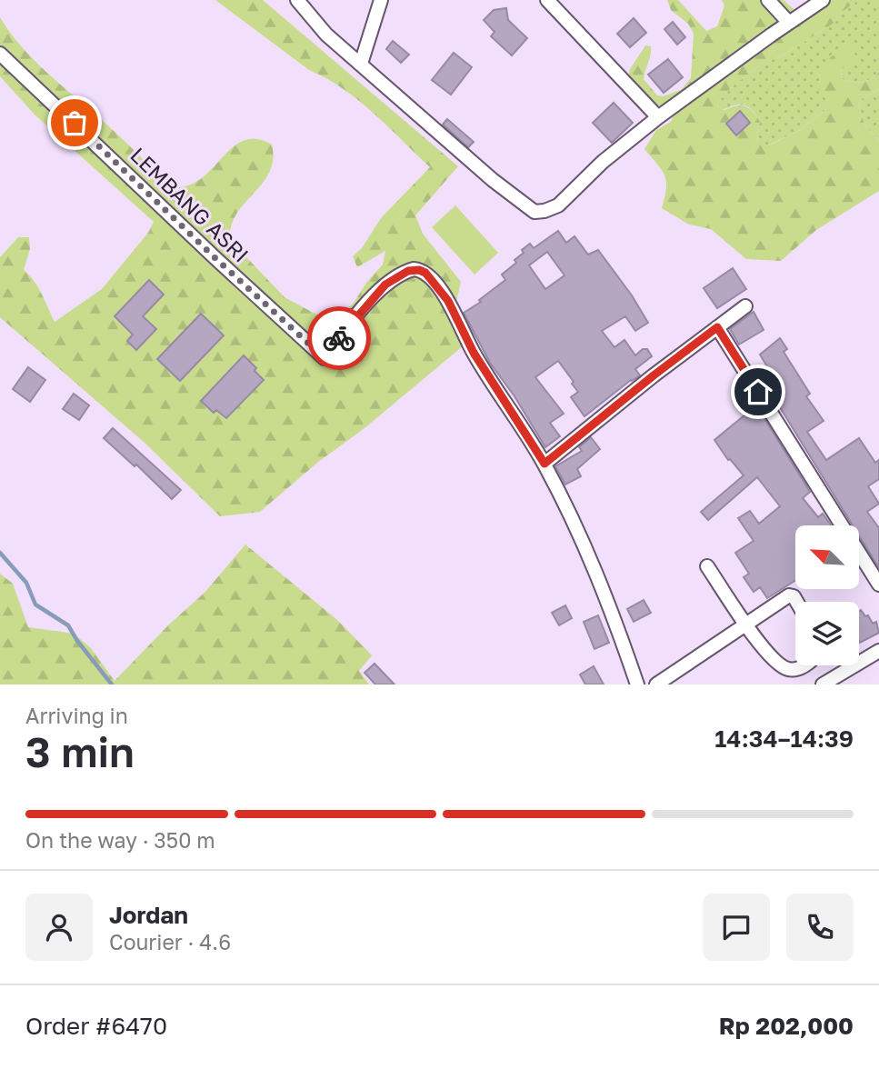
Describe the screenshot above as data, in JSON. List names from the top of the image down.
{
  "streets": {
    "street": ["LEMBANG ASRI"]
  },
  "north": "top left",
  "page": {
    "heading": ["3 min", "Arriving in", "14:34–14:39"],
    "panel": [
      "Jordan",
      "Courier · 4.6",
      "Order #6470",
      "Rp 202,000"
    ],
    "bar": "On the way · 350 m"
  }
}
